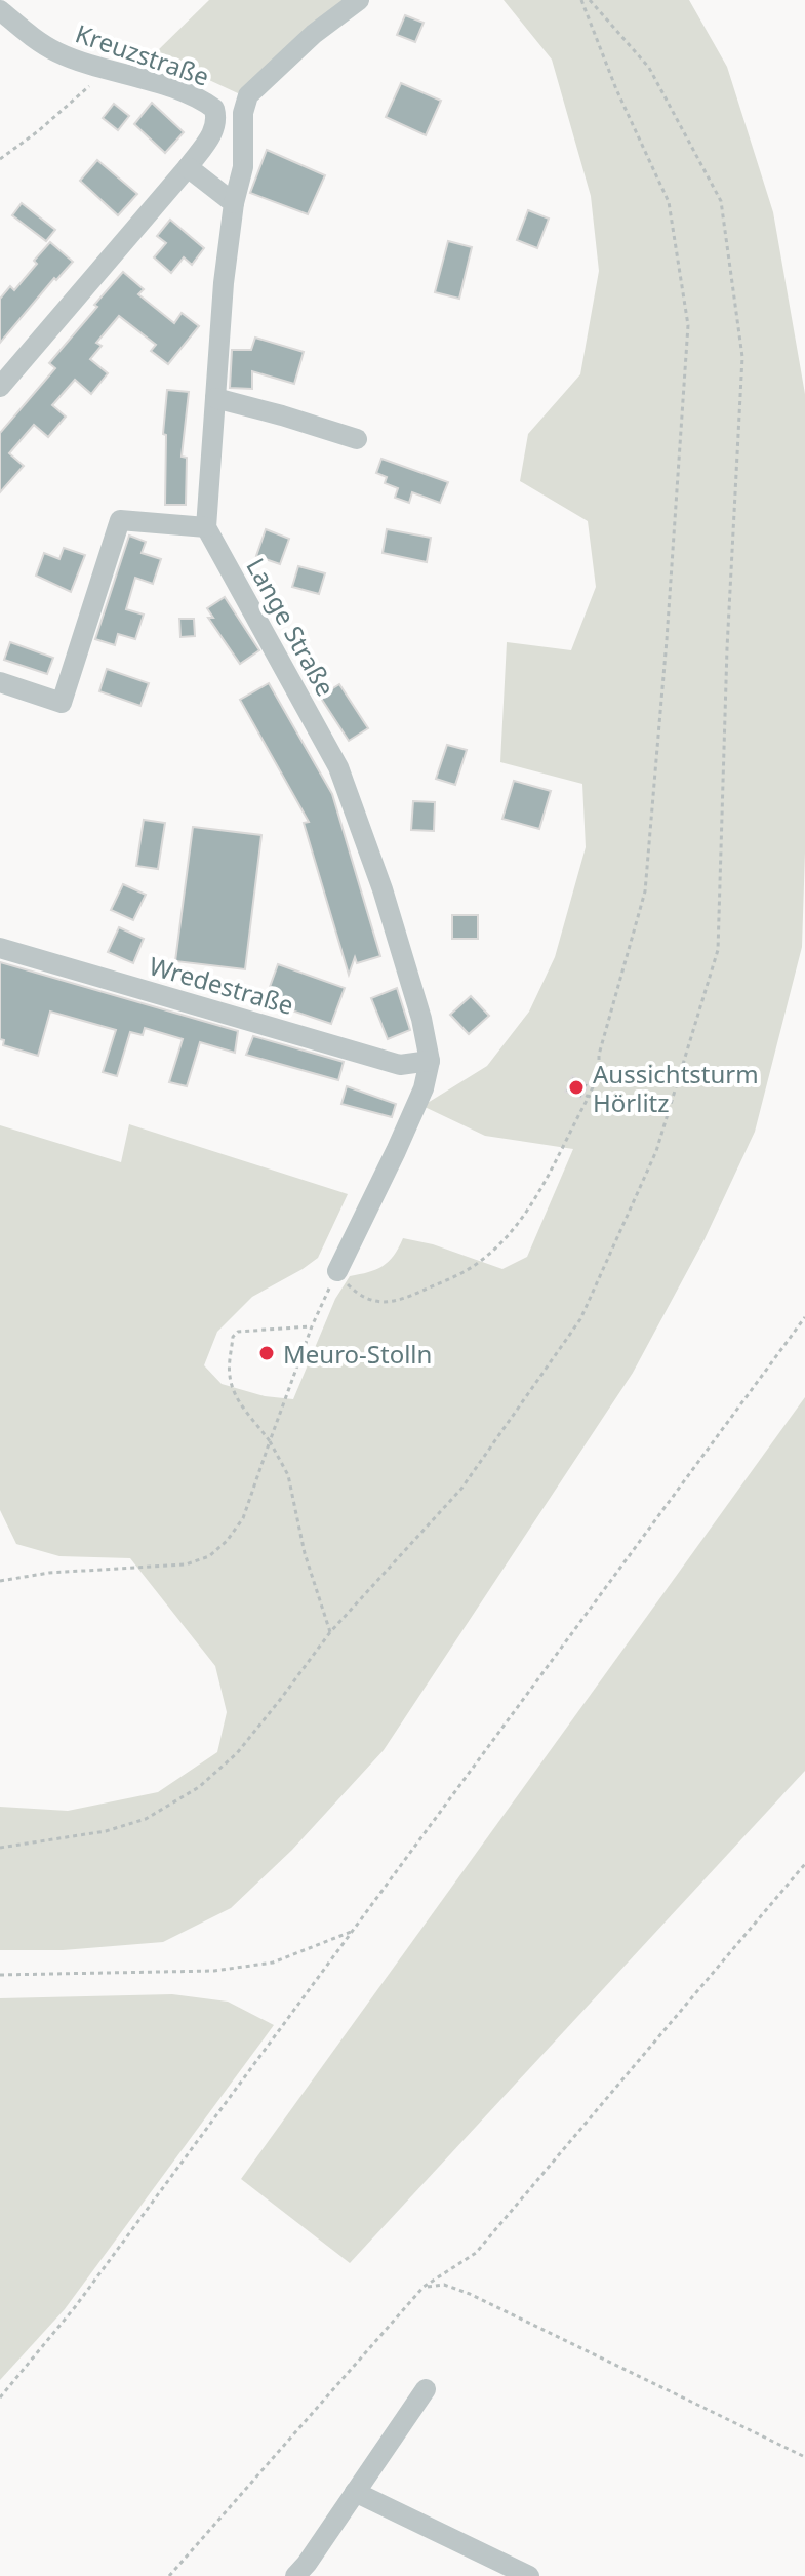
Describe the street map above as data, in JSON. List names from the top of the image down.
{
  "streets": {
    "street": ["Kreuzstraße", "Lange Straße", "Wredestraße"]
  },
  "crossings": [
    ["Lange Straße", "Wredestraße"]
  ],
  "places": ["Aussichtsturm Hörlitz", "Meuro-Stolln"]
}
